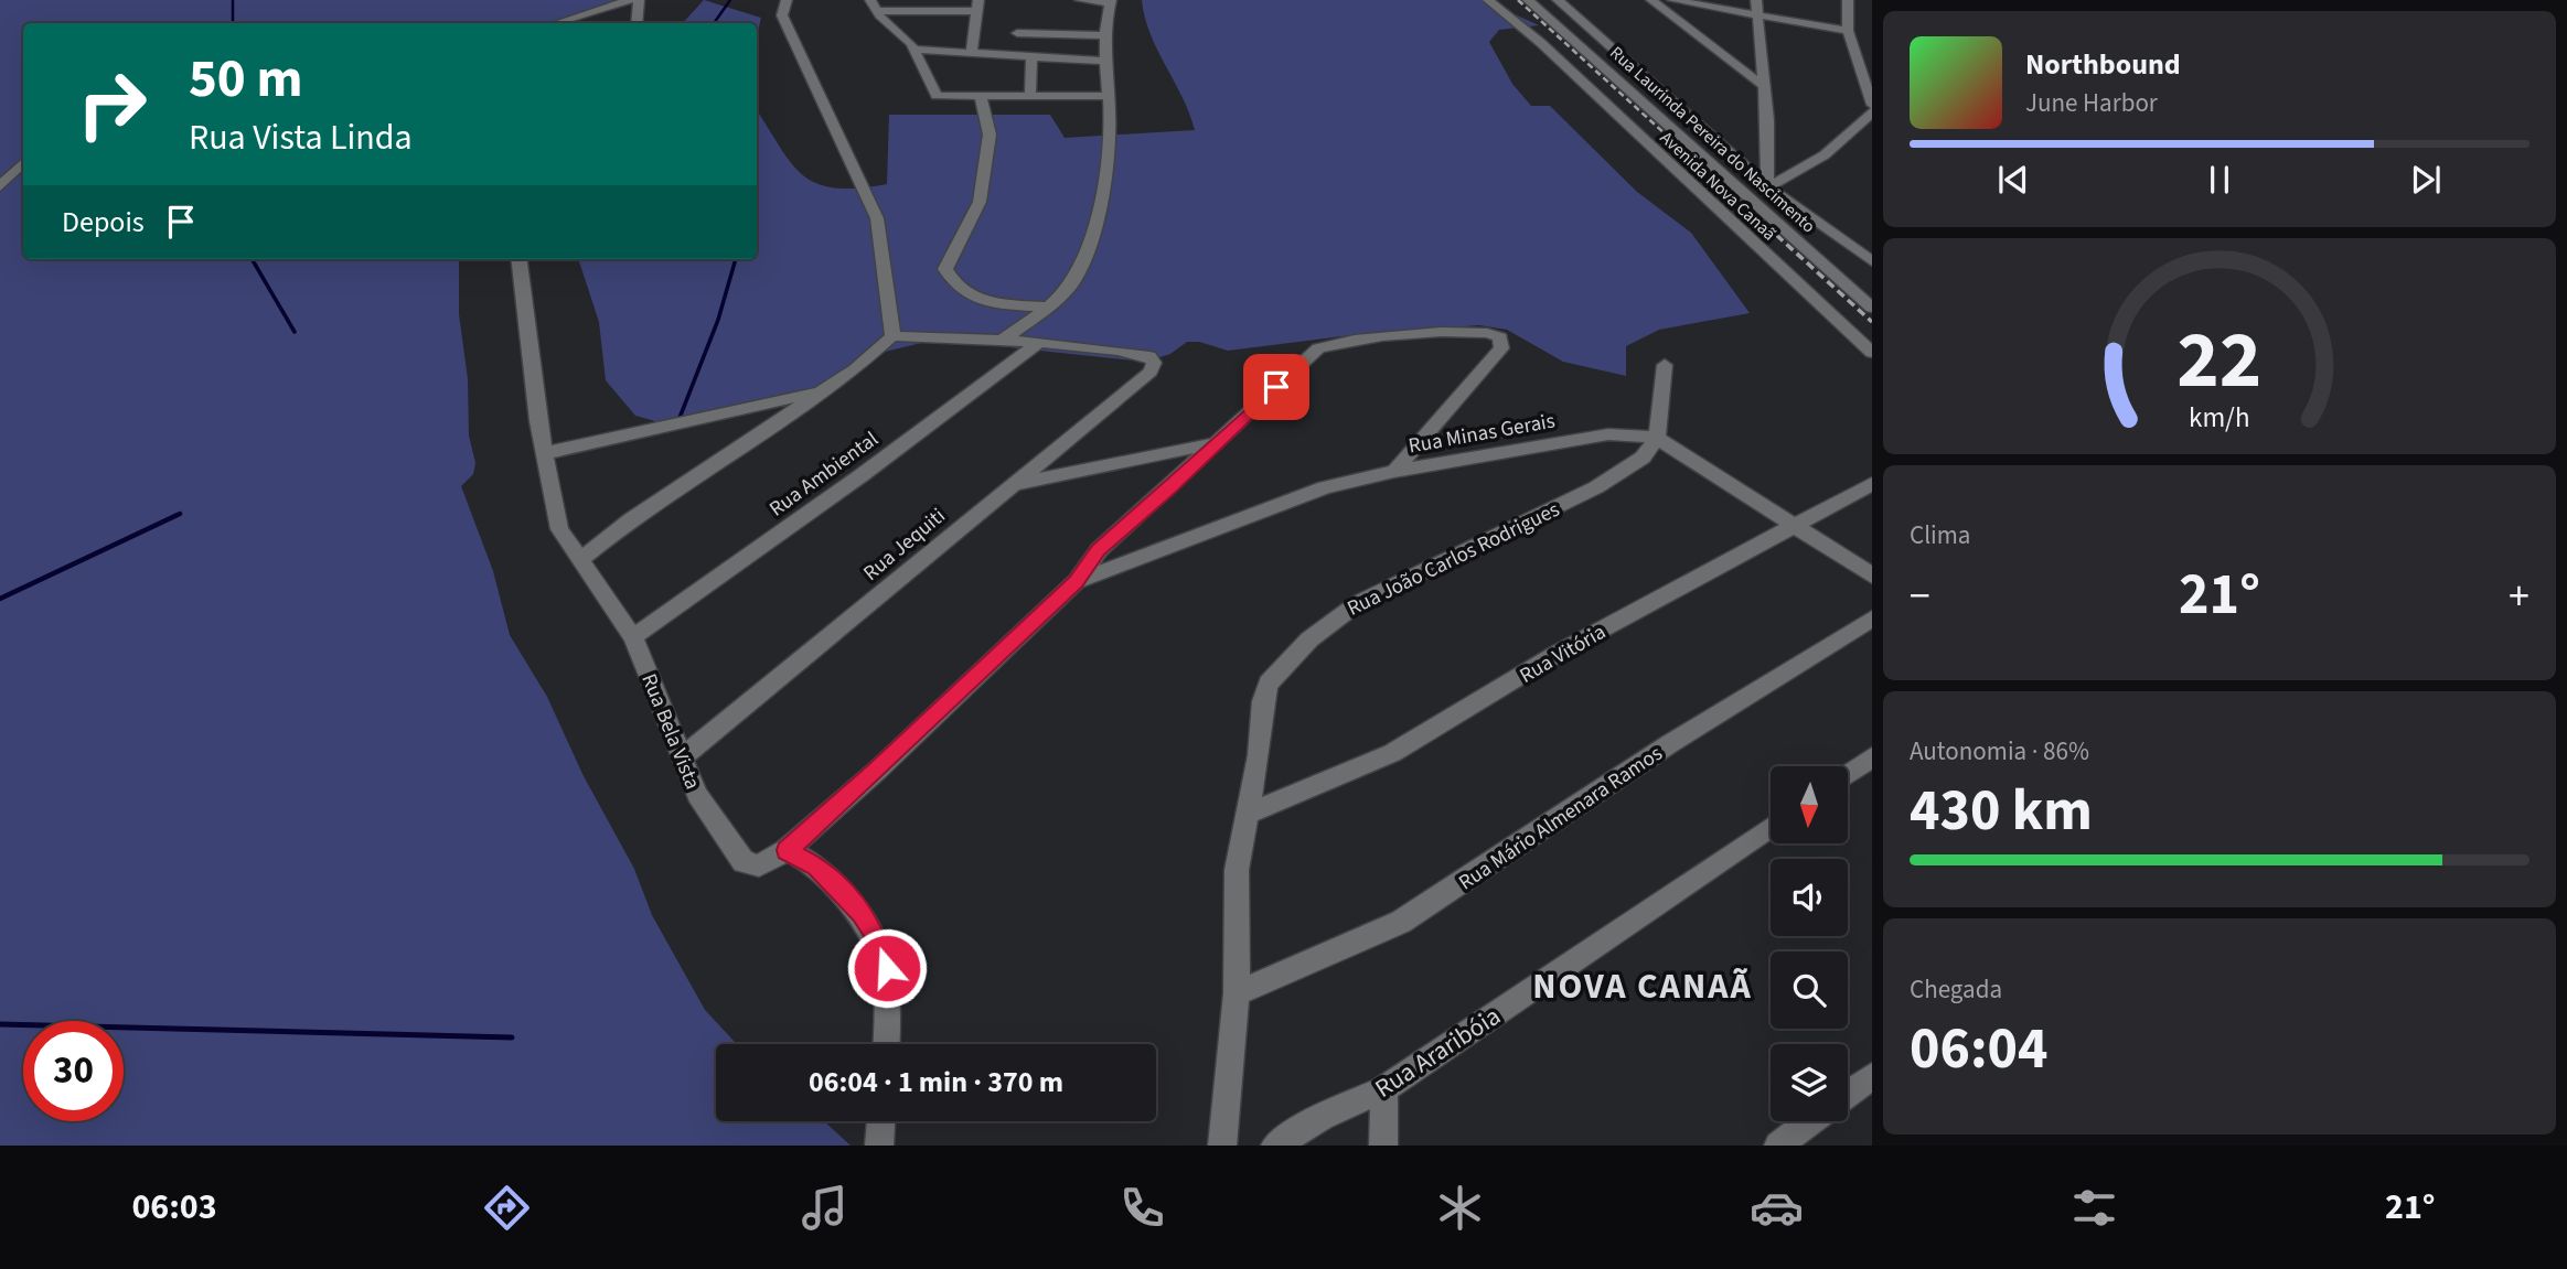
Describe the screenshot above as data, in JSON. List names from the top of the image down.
{
  "streets": {
    "street": [
      "Rua Laurinda Pereira do Nascimento",
      "Avenida Nova Canaã",
      "Rua Minas Gerais",
      "Rua Ambiental",
      "Rua Jequiti",
      "Rua João Carlos Rodrigues",
      "Rua Vitória",
      "Rua Bela Vista",
      "Rua Mário Almenara Ramos",
      "Rua Araribóia"
    ]
  },
  "crossings": [
    ["Rua Minas Gerais", "Rua João Carlos Rodrigues"],
    ["Rua Minas Gerais", "Rua Vitória"],
    ["Rua Minas Gerais", "Rua Bela Vista"],
    ["Rua Ambiental", "Rua Jequiti"],
    ["Rua Ambiental", "Rua Bela Vista"],
    ["Rua Jequiti", "Rua Bela Vista"],
    ["Rua João Carlos Rodrigues", "Rua Vitória"],
    ["Rua João Carlos Rodrigues", "Rua Mário Almenara Ramos"]
  ],
  "districts": ["NOVA CANAÃ"],
  "north": "bottom",
  "page": {
    "turn": ["50 m", "Rua Vista Linda"],
    "song": ["Northbound", "June Harbor"],
    "then": "Depois",
    "tile": [
      "Clima",
      ["Autonomia · 86%", "430 km"],
      ["Chegada", "06:04"]
    ],
    "heat": ["−", "21°", "+"],
    "limit": "30",
    "trip": "06:04 · 1 min · 370 m",
    "tabs": ["06:03", "21°"],
    "gauge": ["22", "km/h"]
  }
}
